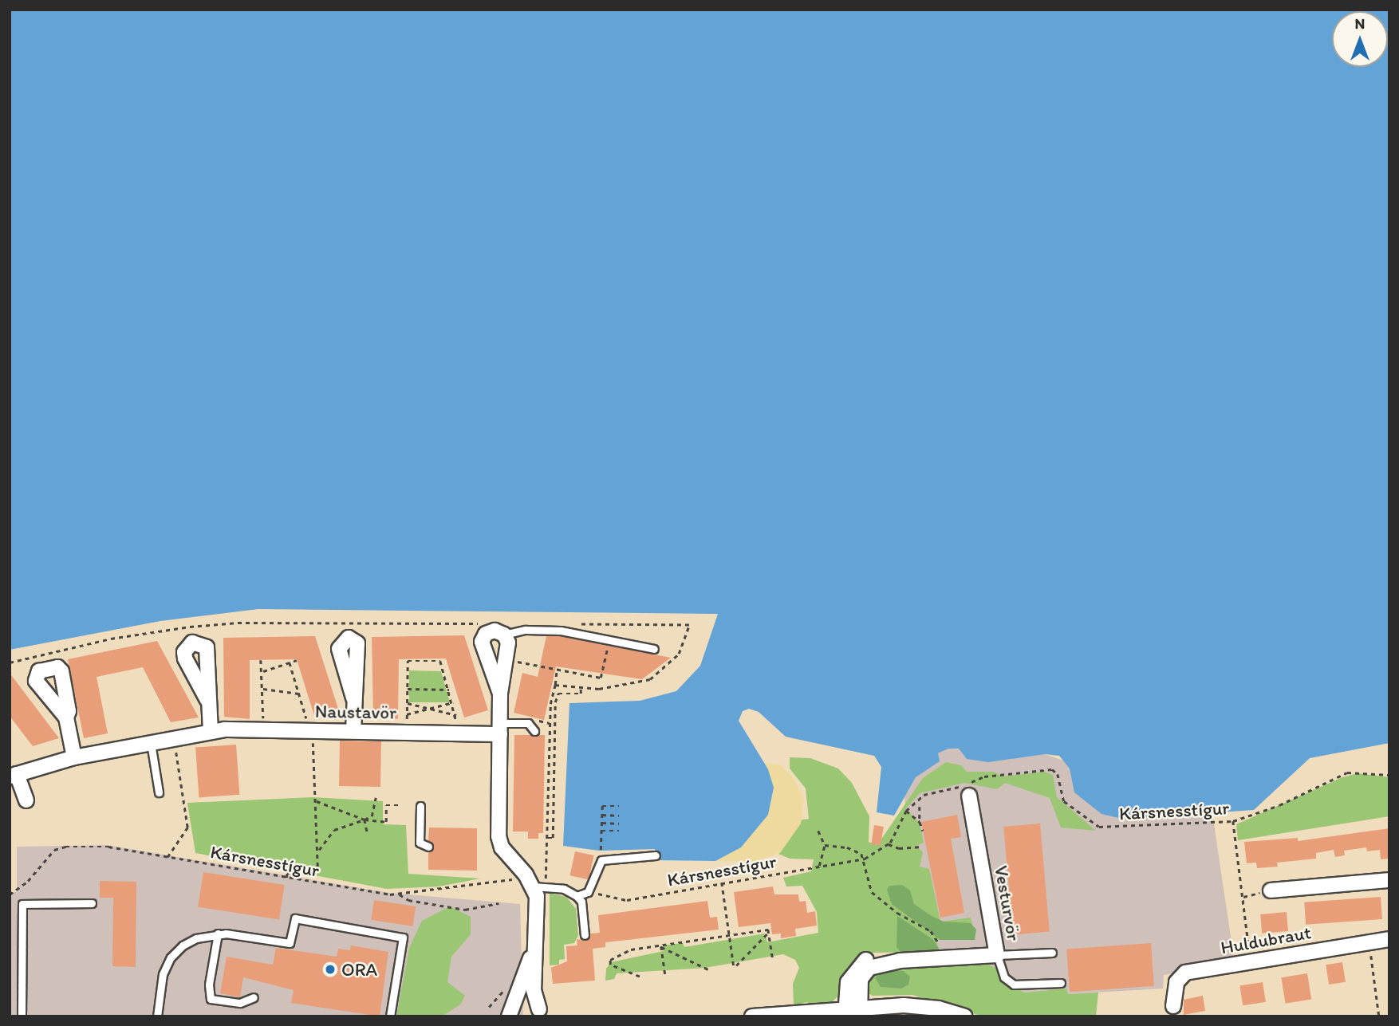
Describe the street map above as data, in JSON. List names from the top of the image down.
{
  "streets": {
    "street": ["Naustavör", "Vesturvör", "Huldubraut"],
    "path": ["Kársnesstígur"]
  },
  "crossings": [
    ["Kársnesstígur", "Vesturvör"]
  ],
  "places": ["ORA"],
  "north": "top"
}
